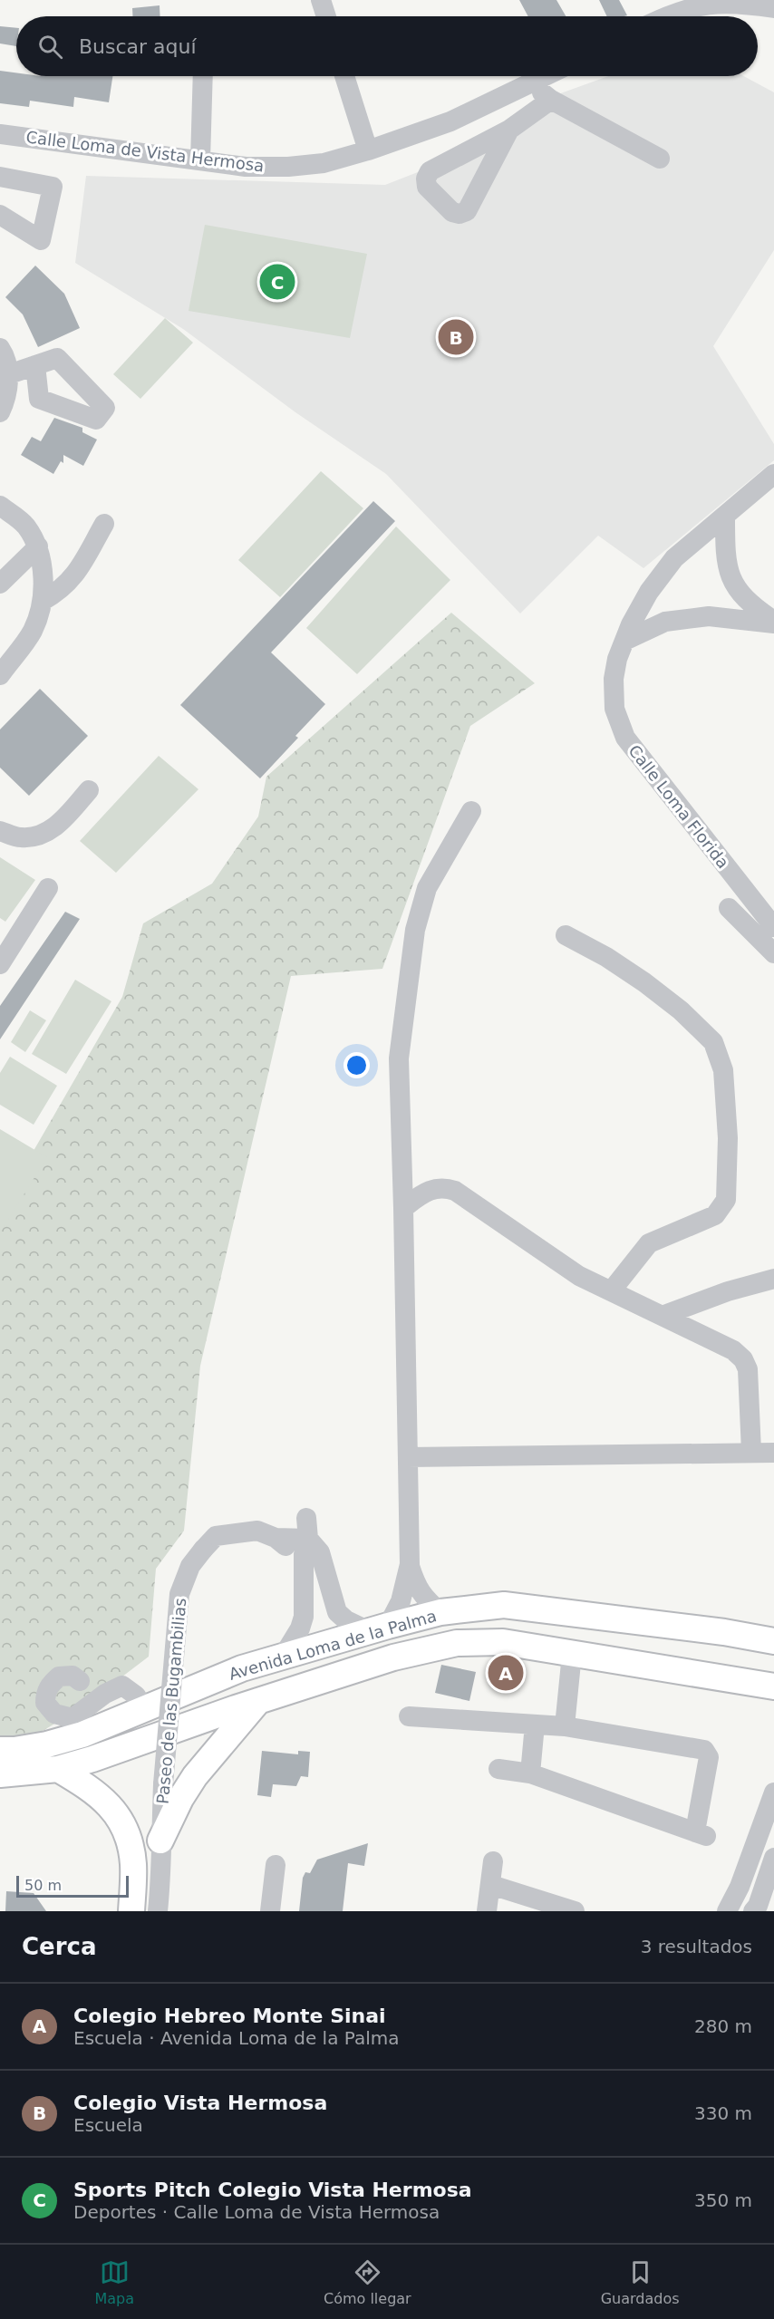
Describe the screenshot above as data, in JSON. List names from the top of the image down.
{
  "streets": {
    "main road": ["Avenida Loma de la Palma"],
    "street": ["Calle Loma de Vista Hermosa", "Calle Loma Florida", "Paseo de las Bugambilias"]
  },
  "scale_bar": "50 m",
  "page": {
    "search": "Buscar aquí",
    "pins": ["C", "B", "A"],
    "scale": "50 m",
    "heading": ["Cerca", "3 resultados"],
    "list": [
      {
        "mark": "A",
        "name": "Colegio Hebreo Monte Sinai",
        "note": "Escuela · Avenida Loma de la Palma",
        "value": "280 m"
      },
      {
        "mark": "B",
        "name": "Colegio Vista Hermosa",
        "note": "Escuela",
        "value": "330 m"
      },
      {
        "mark": "C",
        "name": "Sports Pitch Colegio Vista Hermosa",
        "note": "Deportes · Calle Loma de Vista Hermosa",
        "value": "350 m"
      }
    ],
    "nav": ["Mapa", "Cómo llegar", "Guardados"]
  }
}
